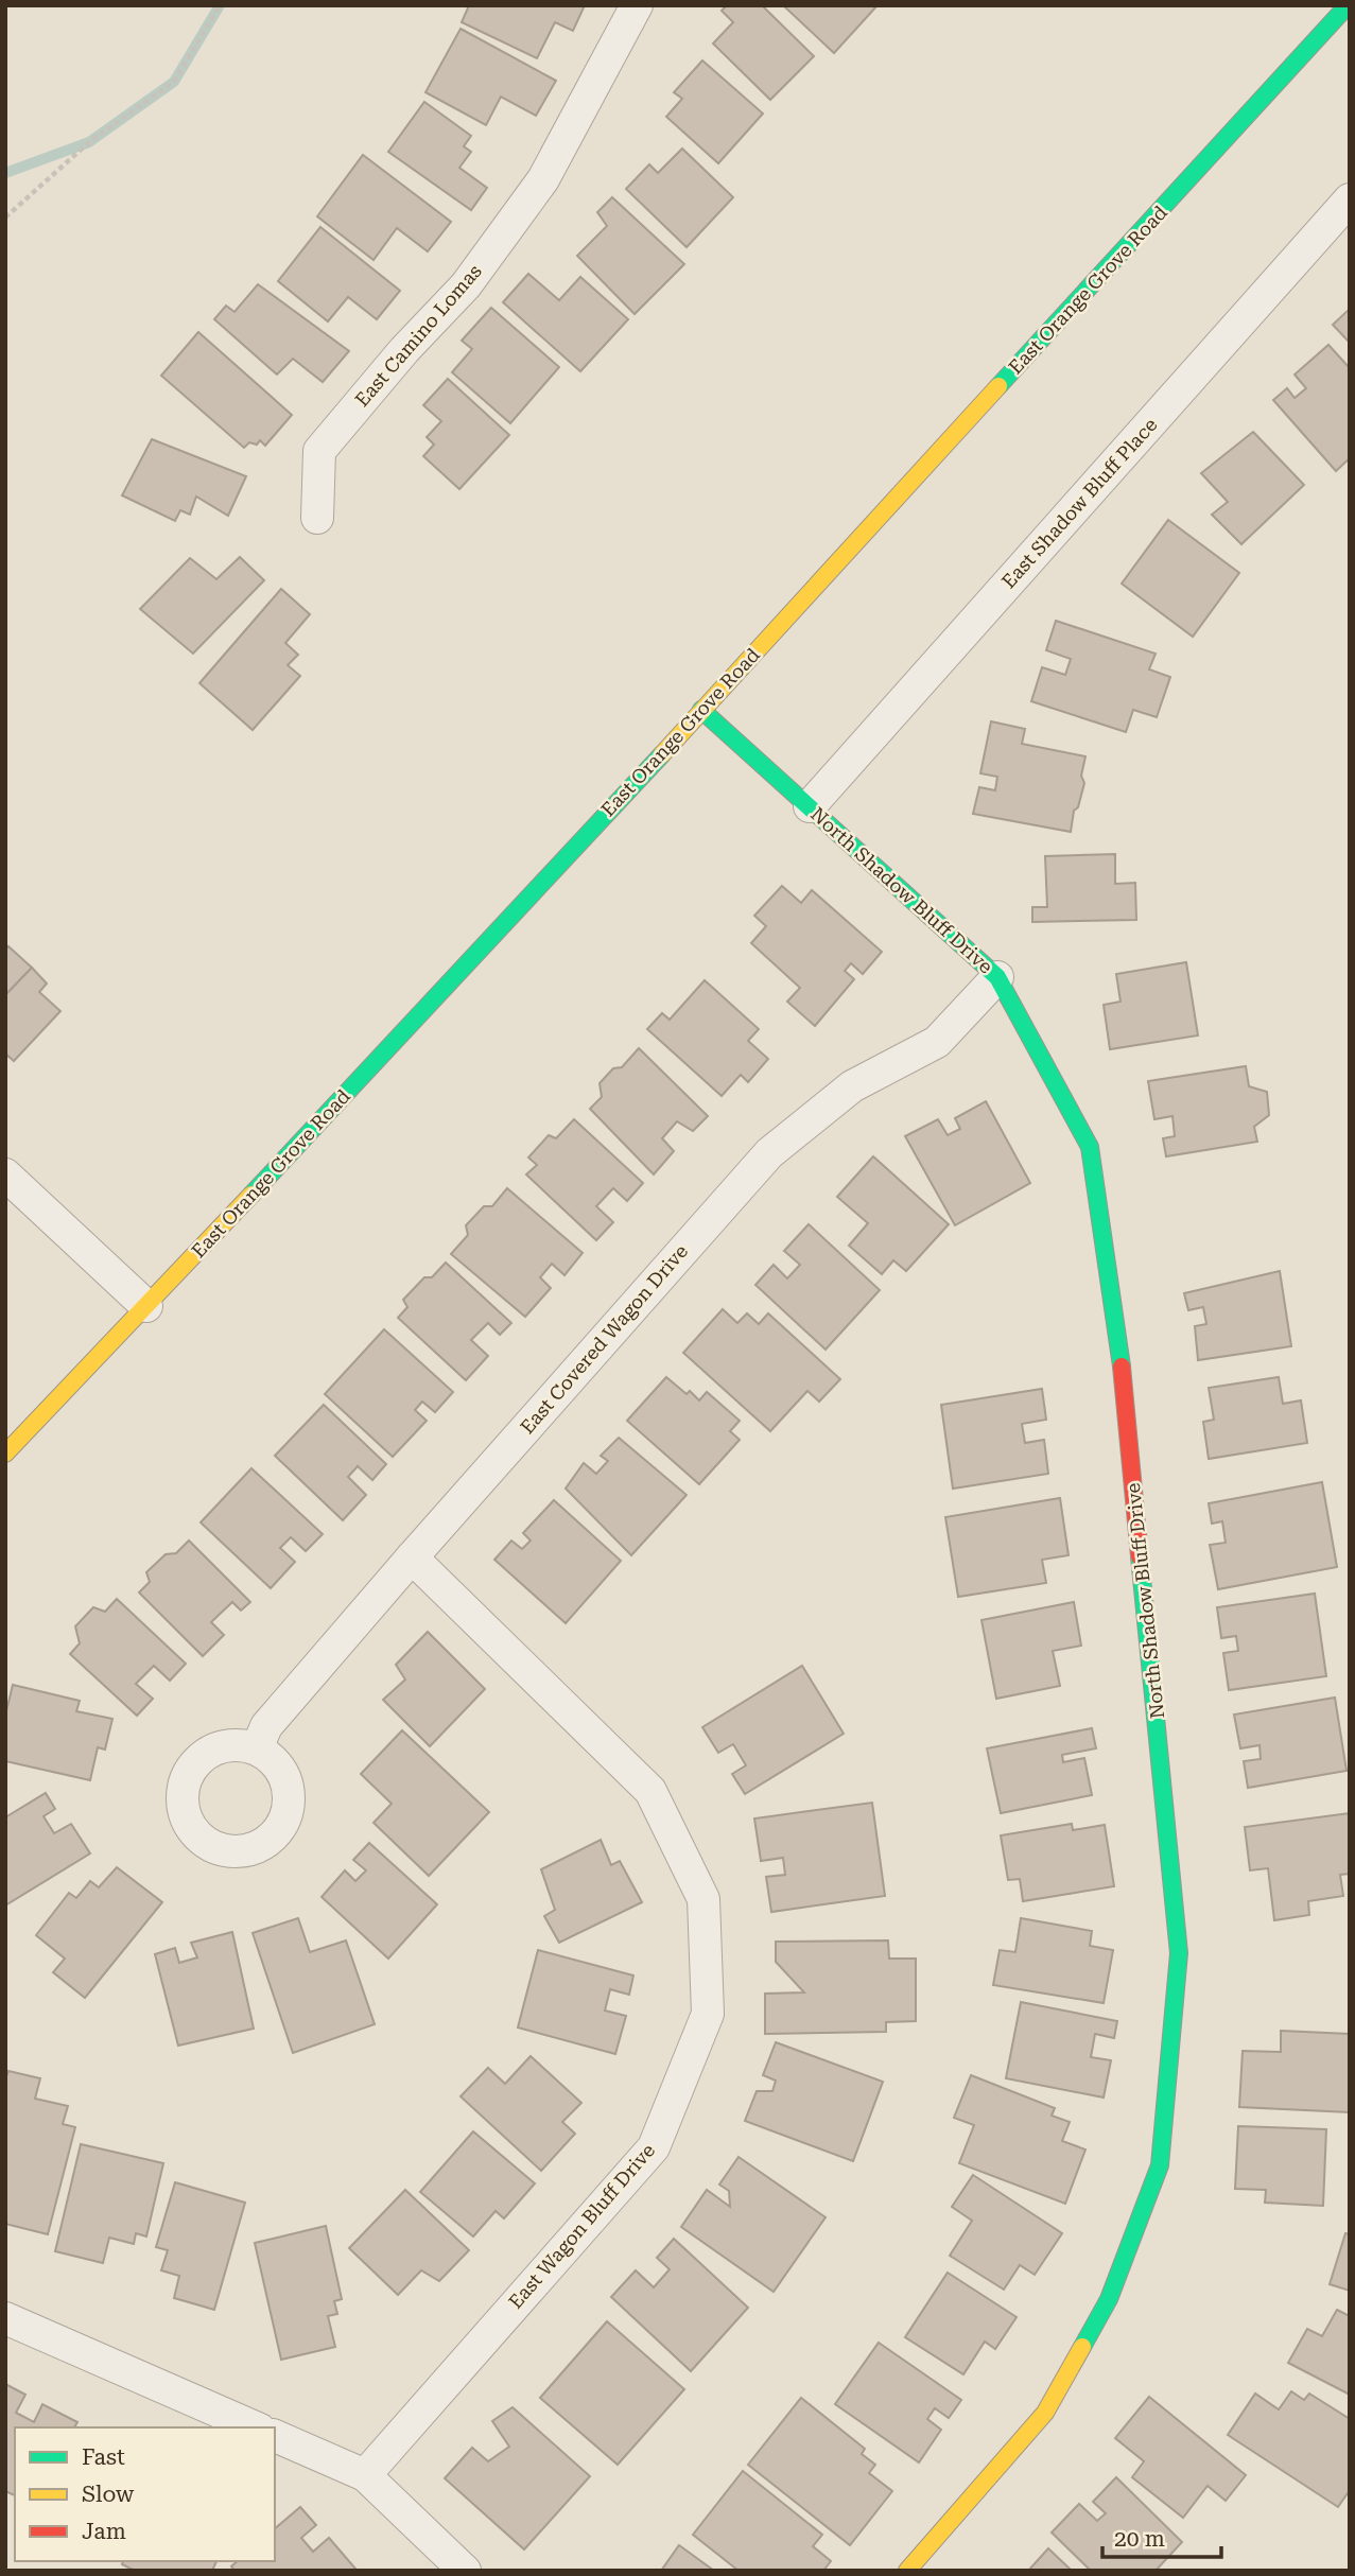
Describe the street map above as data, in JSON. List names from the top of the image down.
{
  "streets": {
    "street": [
      "East Orange Grove Road",
      "East Camino Lomas",
      "East Shadow Bluff Place",
      "North Shadow Bluff Drive",
      "East Covered Wagon Drive",
      "East Wagon Bluff Drive"
    ]
  },
  "crossings": [
    ["East Orange Grove Road", "North Shadow Bluff Drive"],
    ["East Shadow Bluff Place", "North Shadow Bluff Drive"],
    ["North Shadow Bluff Drive", "East Covered Wagon Drive"],
    ["East Covered Wagon Drive", "East Wagon Bluff Drive"]
  ],
  "legend": ["Fast", "Slow", "Jam"],
  "scale_bar": "20 m"
}
